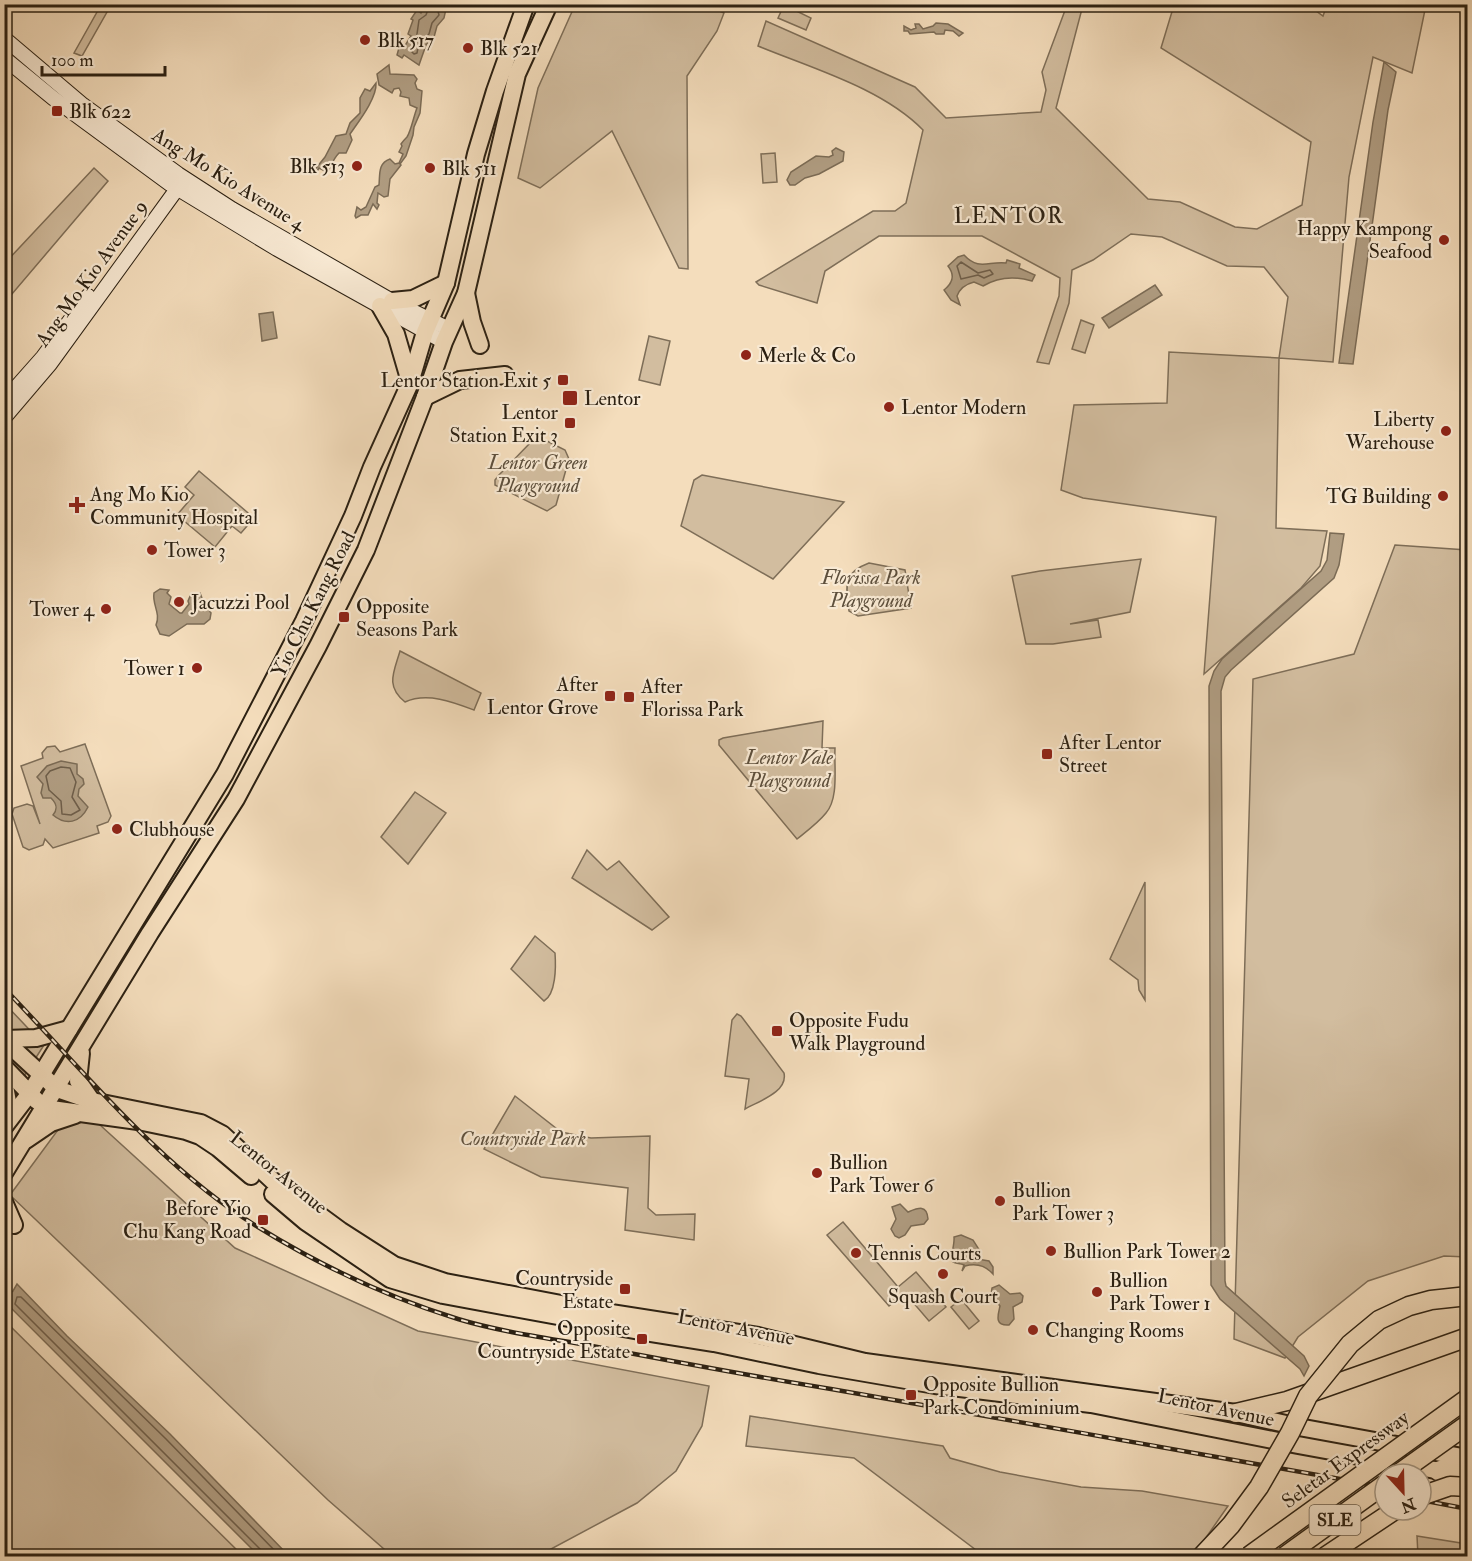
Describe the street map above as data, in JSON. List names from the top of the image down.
{
  "streets": {
    "highway": ["Seletar Expressway", "SLE"],
    "main road": [
      "Ang Mo Kio Avenue 4",
      "Ang Mo Kio Avenue 9",
      "Yio Chu Kang Road",
      "Lentor Avenue"
    ]
  },
  "crossings": [
    ["Ang Mo Kio Avenue 4", "Ang Mo Kio Avenue 9"],
    ["Ang Mo Kio Avenue 4", "Yio Chu Kang Road"],
    ["Yio Chu Kang Road", "Lentor Avenue"]
  ],
  "districts": ["LENTOR"],
  "parks": [
    "Lentor Green Playground",
    "Florissa Park Playground",
    "Lentor Vale Playground",
    "Countryside Park"
  ],
  "places": {
    "other": [
      "Blk 517",
      "Blk 521",
      "Blk 513",
      "Blk 511",
      "Happy Kampong Seafood",
      "Merle & Co",
      "Lentor Modern",
      "Liberty Warehouse",
      "TG Building",
      "Tower 3",
      "Jacuzzi Pool",
      "Tower 4",
      "Tower 1",
      "Clubhouse",
      "Bullion Park Tower 6",
      "Bullion Park Tower 3",
      "Bullion Park Tower 2",
      "Tennis Courts",
      "Squash Court",
      "Bullion Park Tower 1",
      "Changing Rooms"
    ],
    "transit": [
      "Blk 622",
      "Lentor Station Exit 5",
      "Lentor",
      "Lentor Station Exit 3",
      "Opposite Seasons Park",
      "After Lentor Grove",
      "After Florissa Park",
      "After Lentor Street",
      "Opposite Fudu Walk Playground",
      "Before Yio Chu Kang Road",
      "Countryside Estate",
      "Opposite Countryside Estate",
      "Opposite Bullion Park Condominium"
    ],
    "health": ["Ang Mo Kio Community Hospital"]
  },
  "scale_bar": "100 m",
  "north": "bottom"
}
